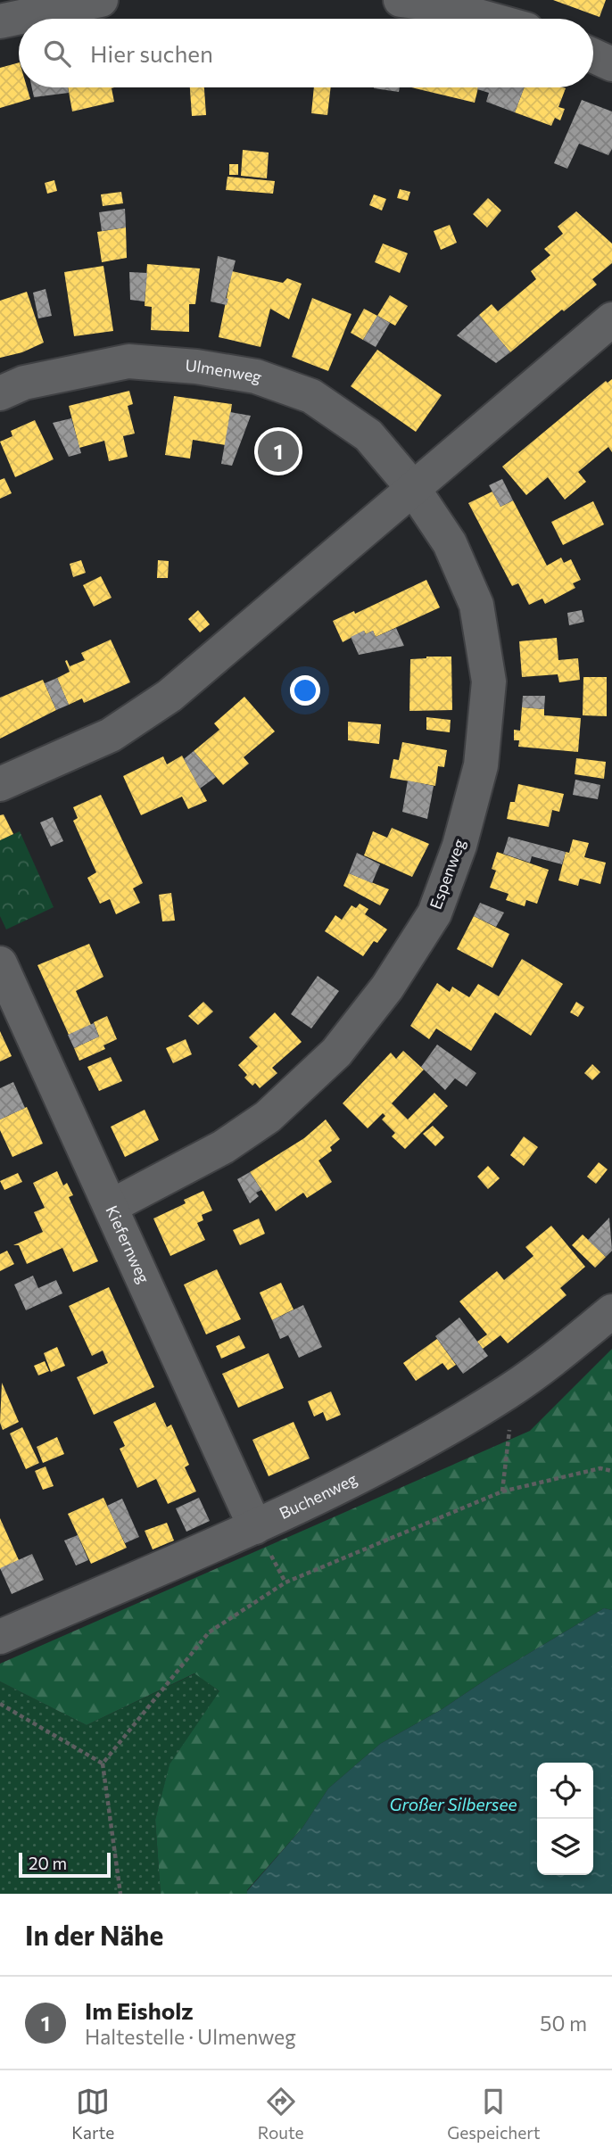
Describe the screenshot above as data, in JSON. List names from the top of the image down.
{
  "streets": {
    "street": [
      "Ulmenweg",
      "Espenweg",
      "Kiefernweg",
      "Buchenweg"
    ]
  },
  "crossings": [
    ["Ulmenweg", "Espenweg"],
    ["Espenweg", "Kiefernweg"],
    ["Kiefernweg", "Buchenweg"]
  ],
  "water": ["Großer Silbersee"],
  "scale_bar": "20 m",
  "page": {
    "search": "Hier suchen",
    "pins": "1",
    "scale": "20 m",
    "heading": "In der Nähe",
    "list": [
      {
        "mark": "1",
        "name": "Im Eisholz",
        "note": "Haltestelle · Ulmenweg",
        "value": "50 m"
      }
    ],
    "nav": ["Karte", "Route", "Gespeichert"]
  }
}
